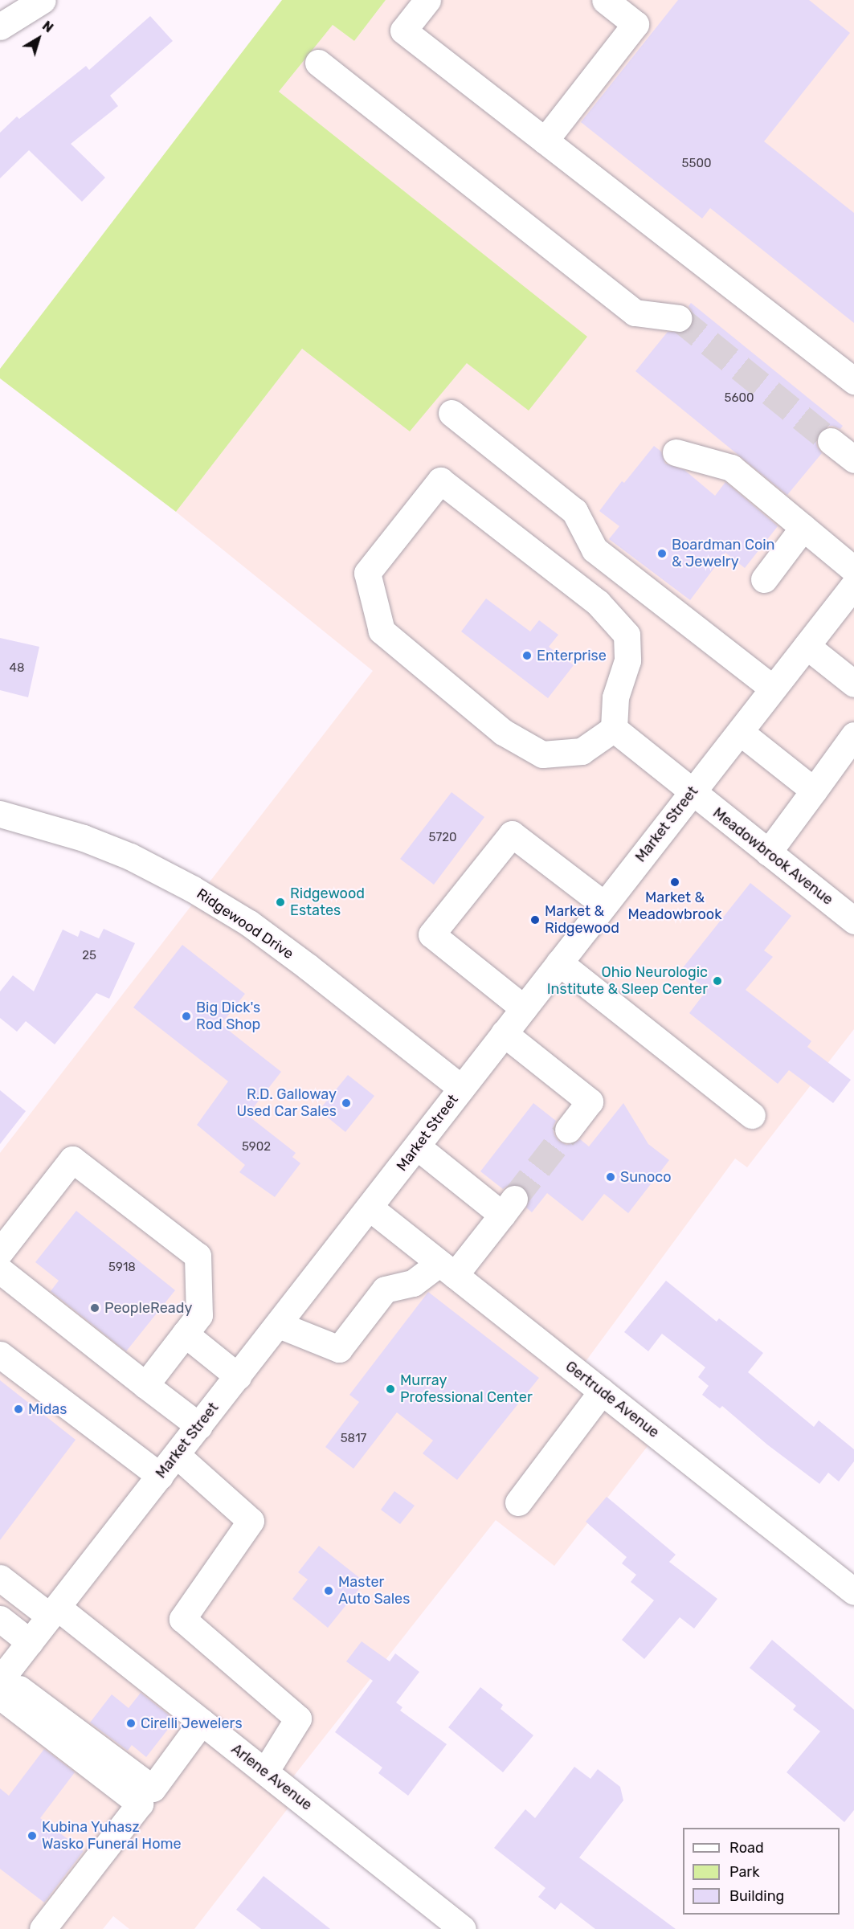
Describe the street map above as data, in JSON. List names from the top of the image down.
{
  "streets": {
    "street": [
      "Market Street",
      "Meadowbrook Avenue",
      "Ridgewood Drive",
      "Gertrude Avenue",
      "Arlene Avenue"
    ]
  },
  "crossings": [
    ["Market Street", "Meadowbrook Avenue"],
    ["Market Street", "Ridgewood Drive"],
    ["Market Street", "Gertrude Avenue"],
    ["Market Street", "Arlene Avenue"]
  ],
  "places": [
    "Boardman Coin & Jewelry",
    "Enterprise",
    "Market & Meadowbrook",
    "Ridgewood Estates",
    "Market & Ridgewood",
    "Ohio Neurologic Institute & Sleep Center",
    "Big Dick's Rod Shop",
    "R.D. Galloway Used Car Sales",
    "Sunoco",
    "PeopleReady",
    "Murray Professional Center",
    "Midas",
    "Master Auto Sales",
    "Cirelli Jewelers",
    "Kubina Yuhasz Wasko Funeral Home"
  ],
  "house_numbers": [
    "5500",
    "5600",
    "48",
    "5720",
    "25",
    "5902",
    "5918",
    "5817"
  ],
  "legend": ["Road", "Park", "Building"],
  "north": "top right"
}
